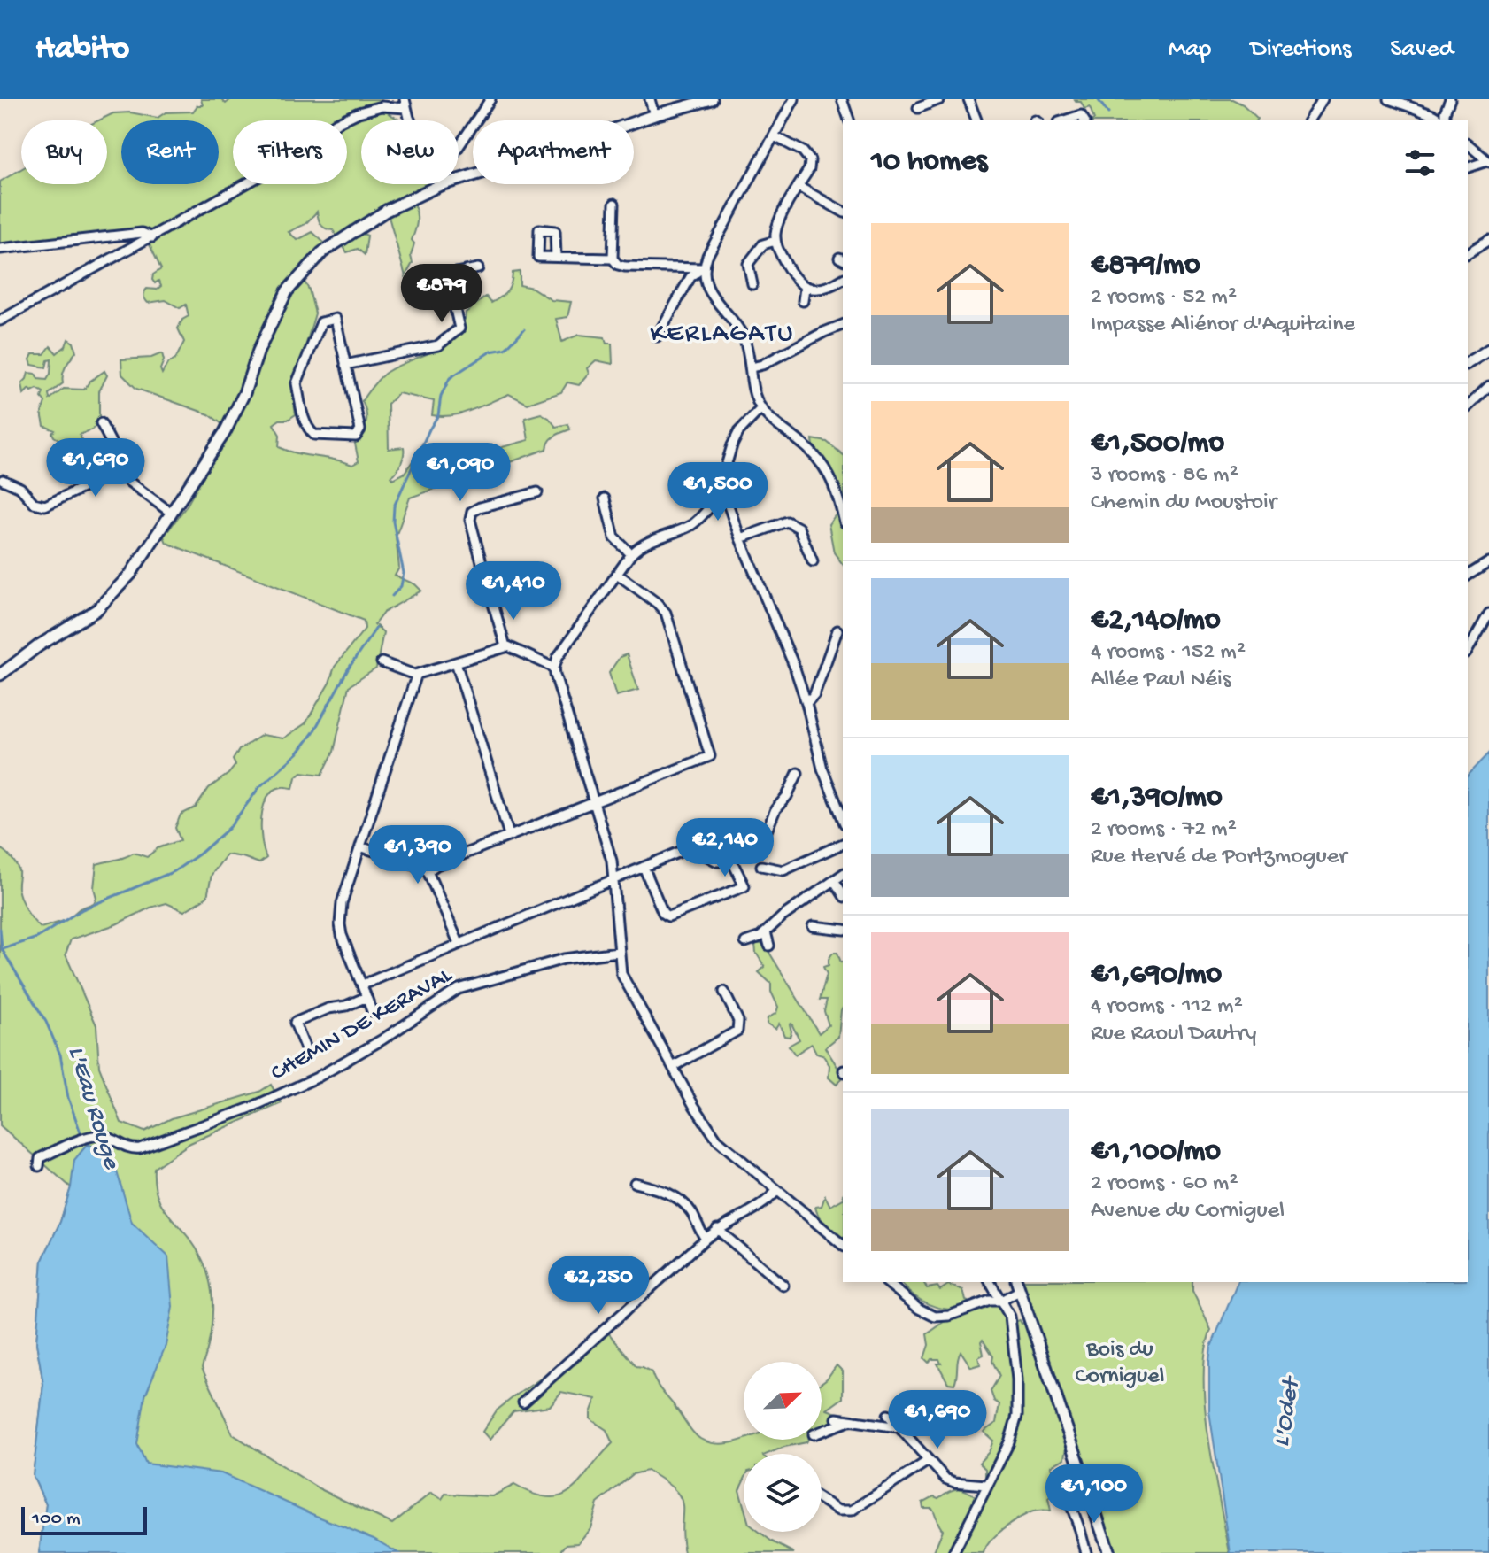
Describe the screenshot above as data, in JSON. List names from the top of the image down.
{
  "streets": {
    "street": ["CHEMIN DE KERAVAL"]
  },
  "districts": ["KERLAGATU"],
  "water": ["L'Eau Rouge", "L'Odet"],
  "parks": ["Bois du Corniguel"],
  "scale_bar": "100 m",
  "north": "top right",
  "page": {
    "header": "Habito",
    "nav": ["Map", "Directions", "Saved"],
    "chip": [
      "Buy",
      "Rent",
      "Filters",
      "New",
      "Apartment"
    ],
    "heading": "10 homes",
    "list": [
      {
        "name": "€879/mo",
        "note": "2 rooms · 52 m² · Impasse Aliénor d'Aquitaine"
      },
      {
        "name": "€1,500/mo",
        "note": "3 rooms · 86 m² · Chemin du Moustoir"
      },
      {
        "name": "€2,140/mo",
        "note": "4 rooms · 152 m² · Allée Paul Néis"
      },
      {
        "name": "€1,390/mo",
        "note": "2 rooms · 72 m² · Rue Hervé de Portzmoguer"
      },
      {
        "name": "€1,690/mo",
        "note": "4 rooms · 112 m² · Rue Raoul Dautry"
      },
      {
        "name": "€1,100/mo",
        "note": "2 rooms · 60 m² · Avenue du Corniguel"
      }
    ],
    "price": [
      "€879",
      "€1,690",
      "€1,090",
      "€1,500",
      "€1,410",
      "€2,140",
      "€1,390",
      "€2,250",
      "€1,690",
      "€1,100"
    ],
    "scale": "100 m"
  }
}
